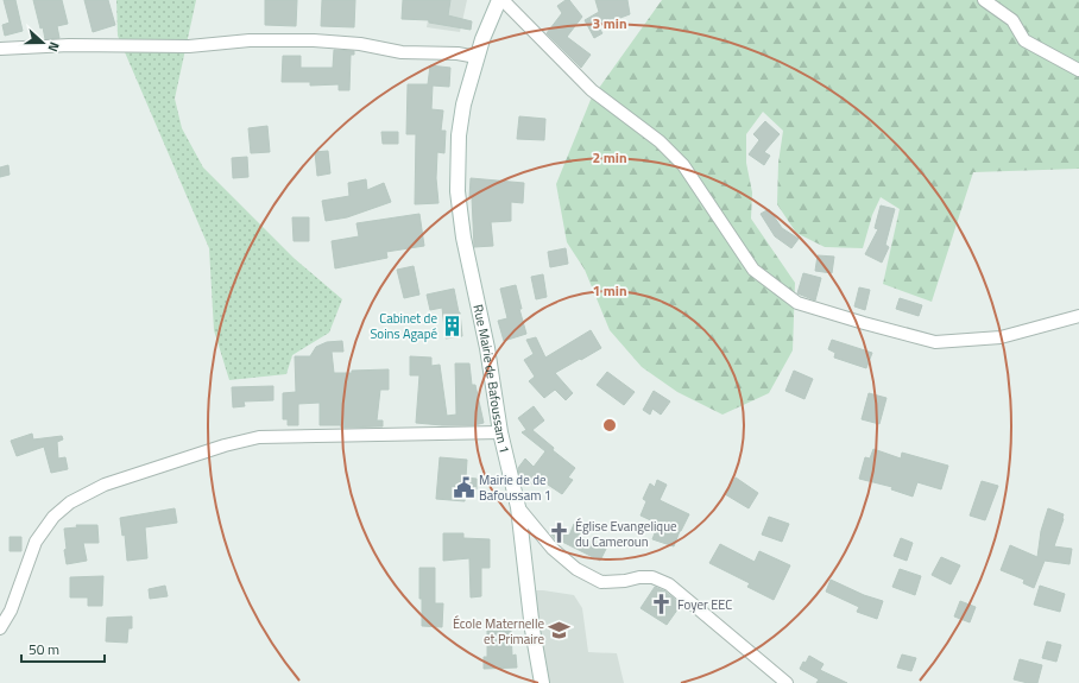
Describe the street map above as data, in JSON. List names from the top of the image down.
{
  "streets": {
    "street": ["Rue Mairie de Bafoussam 1"]
  },
  "places": {
    "building": ["Cabinet de Soins Agapé"],
    "public building": ["Mairie de de Bafoussam 1"],
    "church": ["Église Evangelique du Cameroun", "Foyer EEC"],
    "school or university": ["École Maternelle et Primaire"]
  },
  "scale_bar": "50 m",
  "north": "right",
  "rings": ["3 min", "2 min", "1 min"]
}
